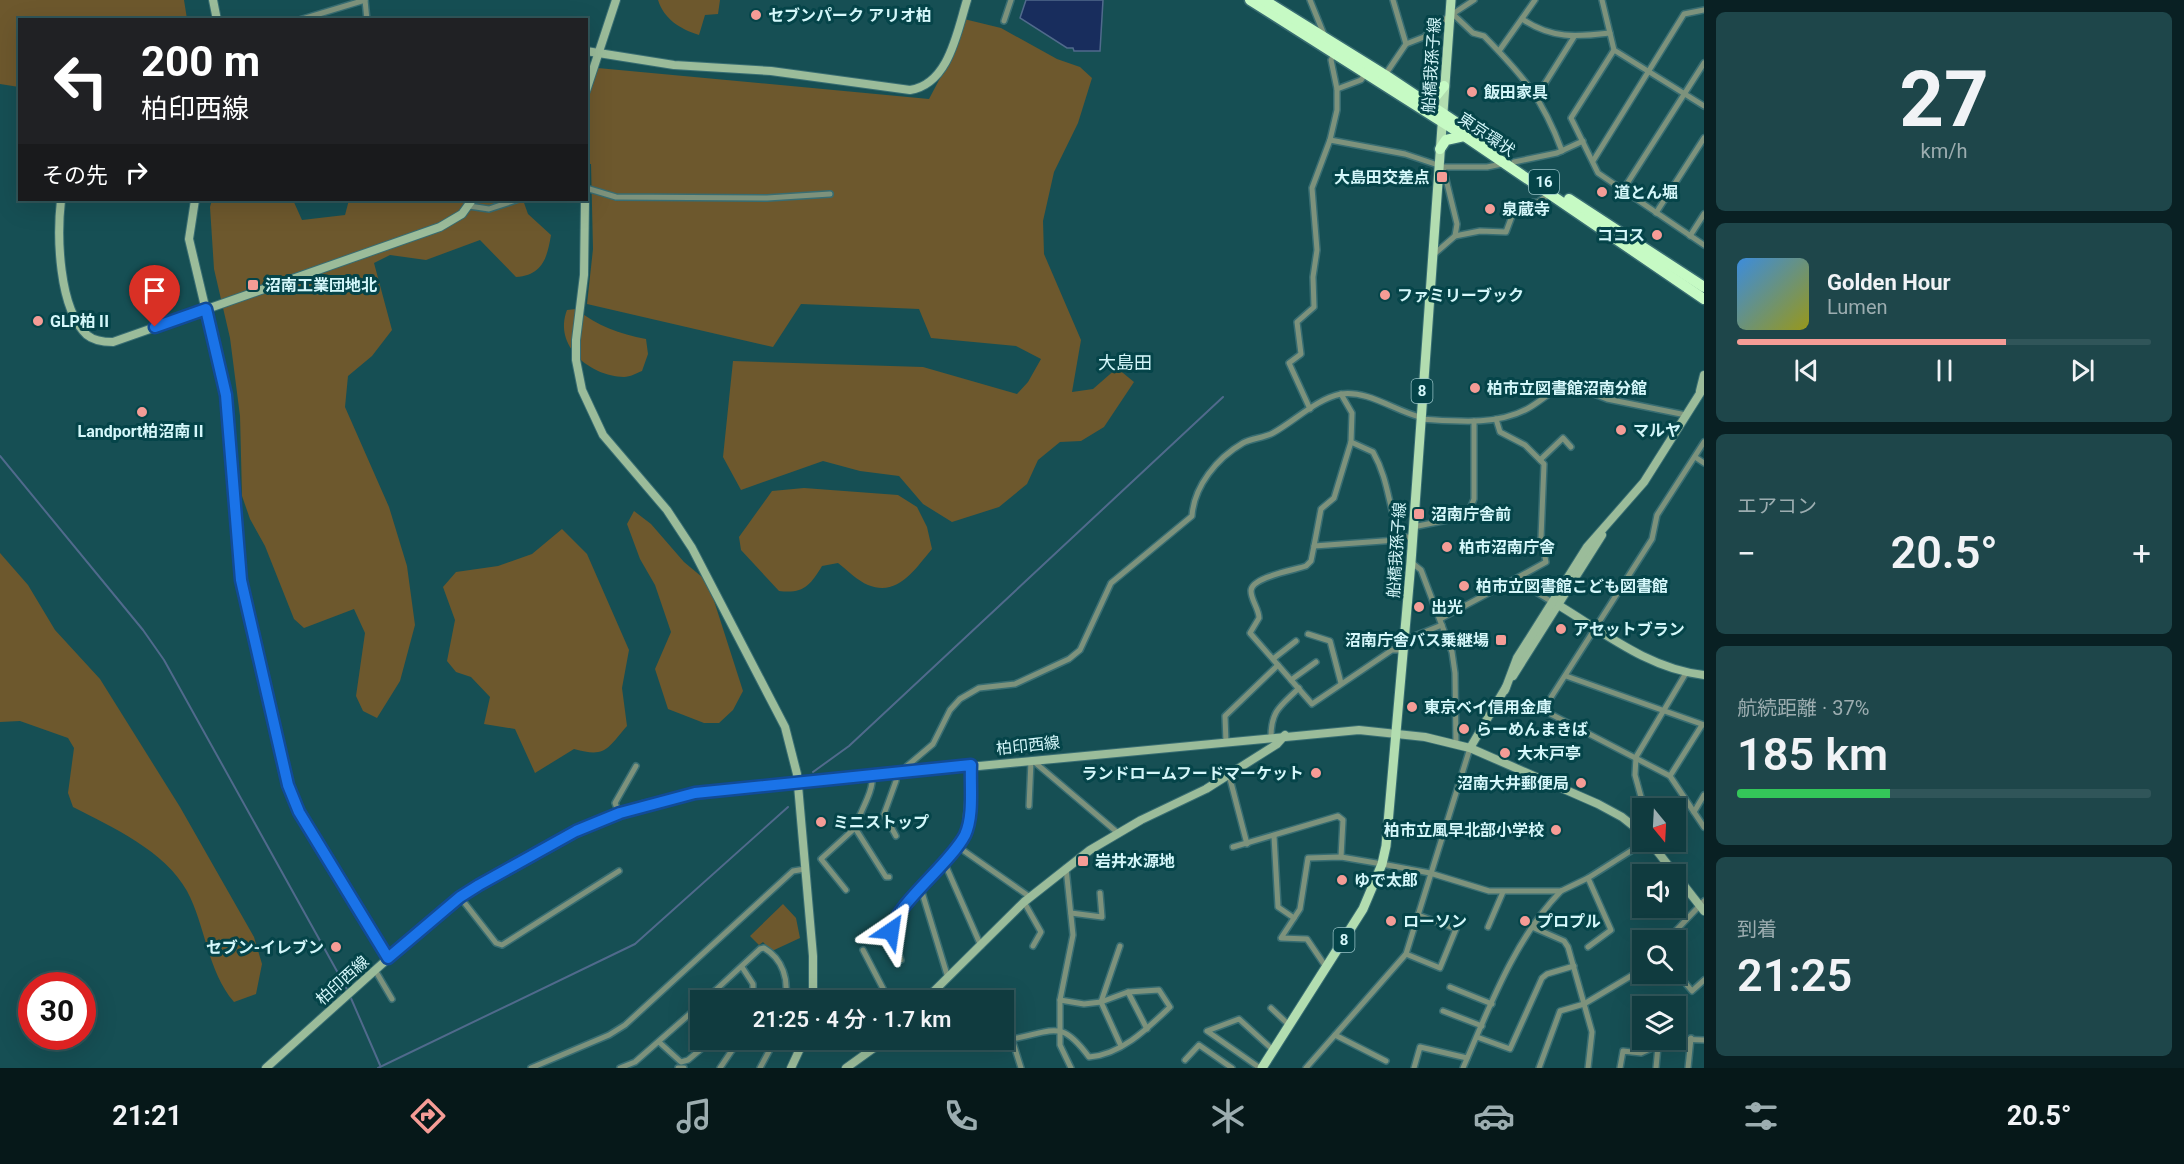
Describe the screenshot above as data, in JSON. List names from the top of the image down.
{
  "streets": {
    "highway": ["東京環状", "16"],
    "main road": ["船橋我孫子線", "8"],
    "street": ["柏印西線"]
  },
  "crossings": [
    ["船橋我孫子線", "東京環状"],
    ["船橋我孫子線", "柏印西線"]
  ],
  "districts": ["大島田"],
  "places": {
    "other": [
      "セブンパーク アリオ柏",
      "飯田家具",
      "道とん堀",
      "泉蔵寺",
      "ココス",
      "ファミリーブック",
      "GLP柏Ⅱ",
      "柏市立図書館沼南分館",
      "Landport柏沼南Ⅱ",
      "マルヤ",
      "柏市沼南庁舎",
      "柏市立図書館こども図書館",
      "出光",
      "アセットブラン",
      "東京ベイ信用金庫",
      "らーめんまきば",
      "大木戸亭",
      "ランドロームフードマーケット",
      "沼南大井郵便局",
      "ミニストップ",
      "柏市立風早北部小学校",
      "ゆで太郎",
      "ローソン",
      "プロプル",
      "セブン-イレブン"
    ],
    "transit": [
      "大島田交差点",
      "沼南工業団地北",
      "沼南庁舎前",
      "沼南庁舎バス乗継場",
      "岩井水源地"
    ]
  },
  "north": "bottom",
  "page": {
    "tile": [
      ["27", "km/h"],
      "エアコン",
      ["航続距離 · 37%", "185 km"],
      ["到着", "21:25"]
    ],
    "turn": ["200 m", "柏印西線"],
    "then": "その先",
    "song": ["Golden Hour", "Lumen"],
    "heat": ["−", "20.5°", "+"],
    "limit": "30",
    "trip": "21:25 · 4 分 · 1.7 km",
    "tabs": ["21:21", "20.5°"]
  }
}
